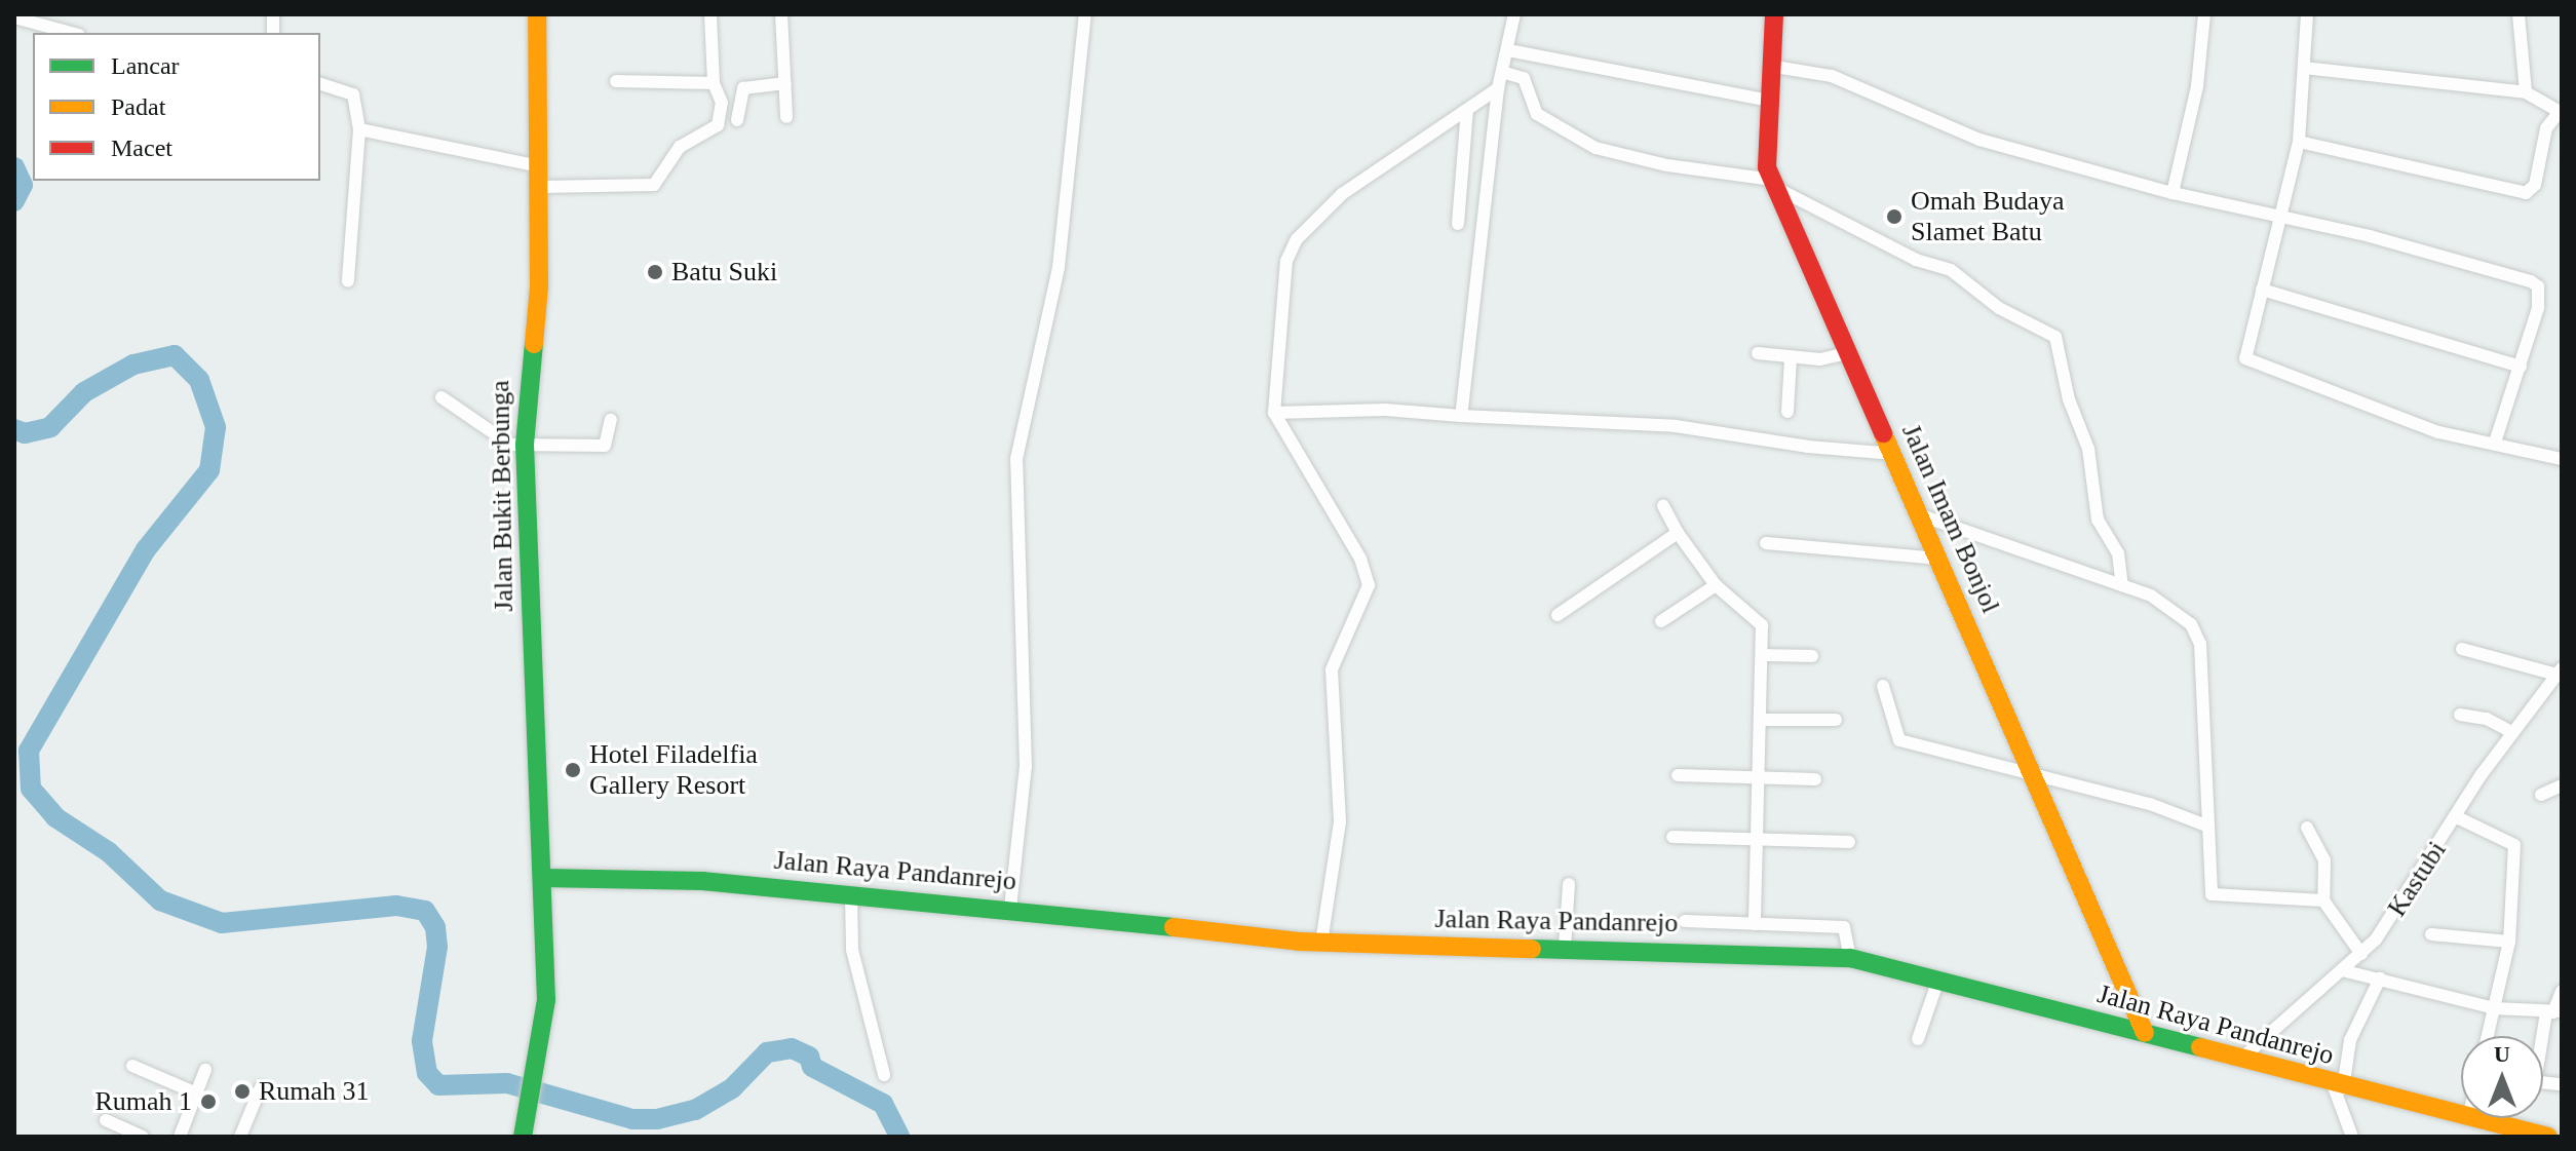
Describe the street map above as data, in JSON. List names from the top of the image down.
{
  "streets": {
    "main road": ["Jalan Bukit Berbunga", "Jalan Imam Bonjol", "Jalan Raya Pandanrejo"],
    "street": ["Kastubi"]
  },
  "crossings": [
    ["Jalan Bukit Berbunga", "Jalan Raya Pandanrejo"],
    ["Jalan Imam Bonjol", "Jalan Raya Pandanrejo"],
    ["Jalan Raya Pandanrejo", "Kastubi"]
  ],
  "places": [
    "Omah Budaya Slamet Batu",
    "Batu Suki",
    "Hotel Filadelfia Gallery Resort",
    "Rumah 31",
    "Rumah 1"
  ],
  "legend": ["Lancar", "Padat", "Macet"],
  "north": "top"
}
